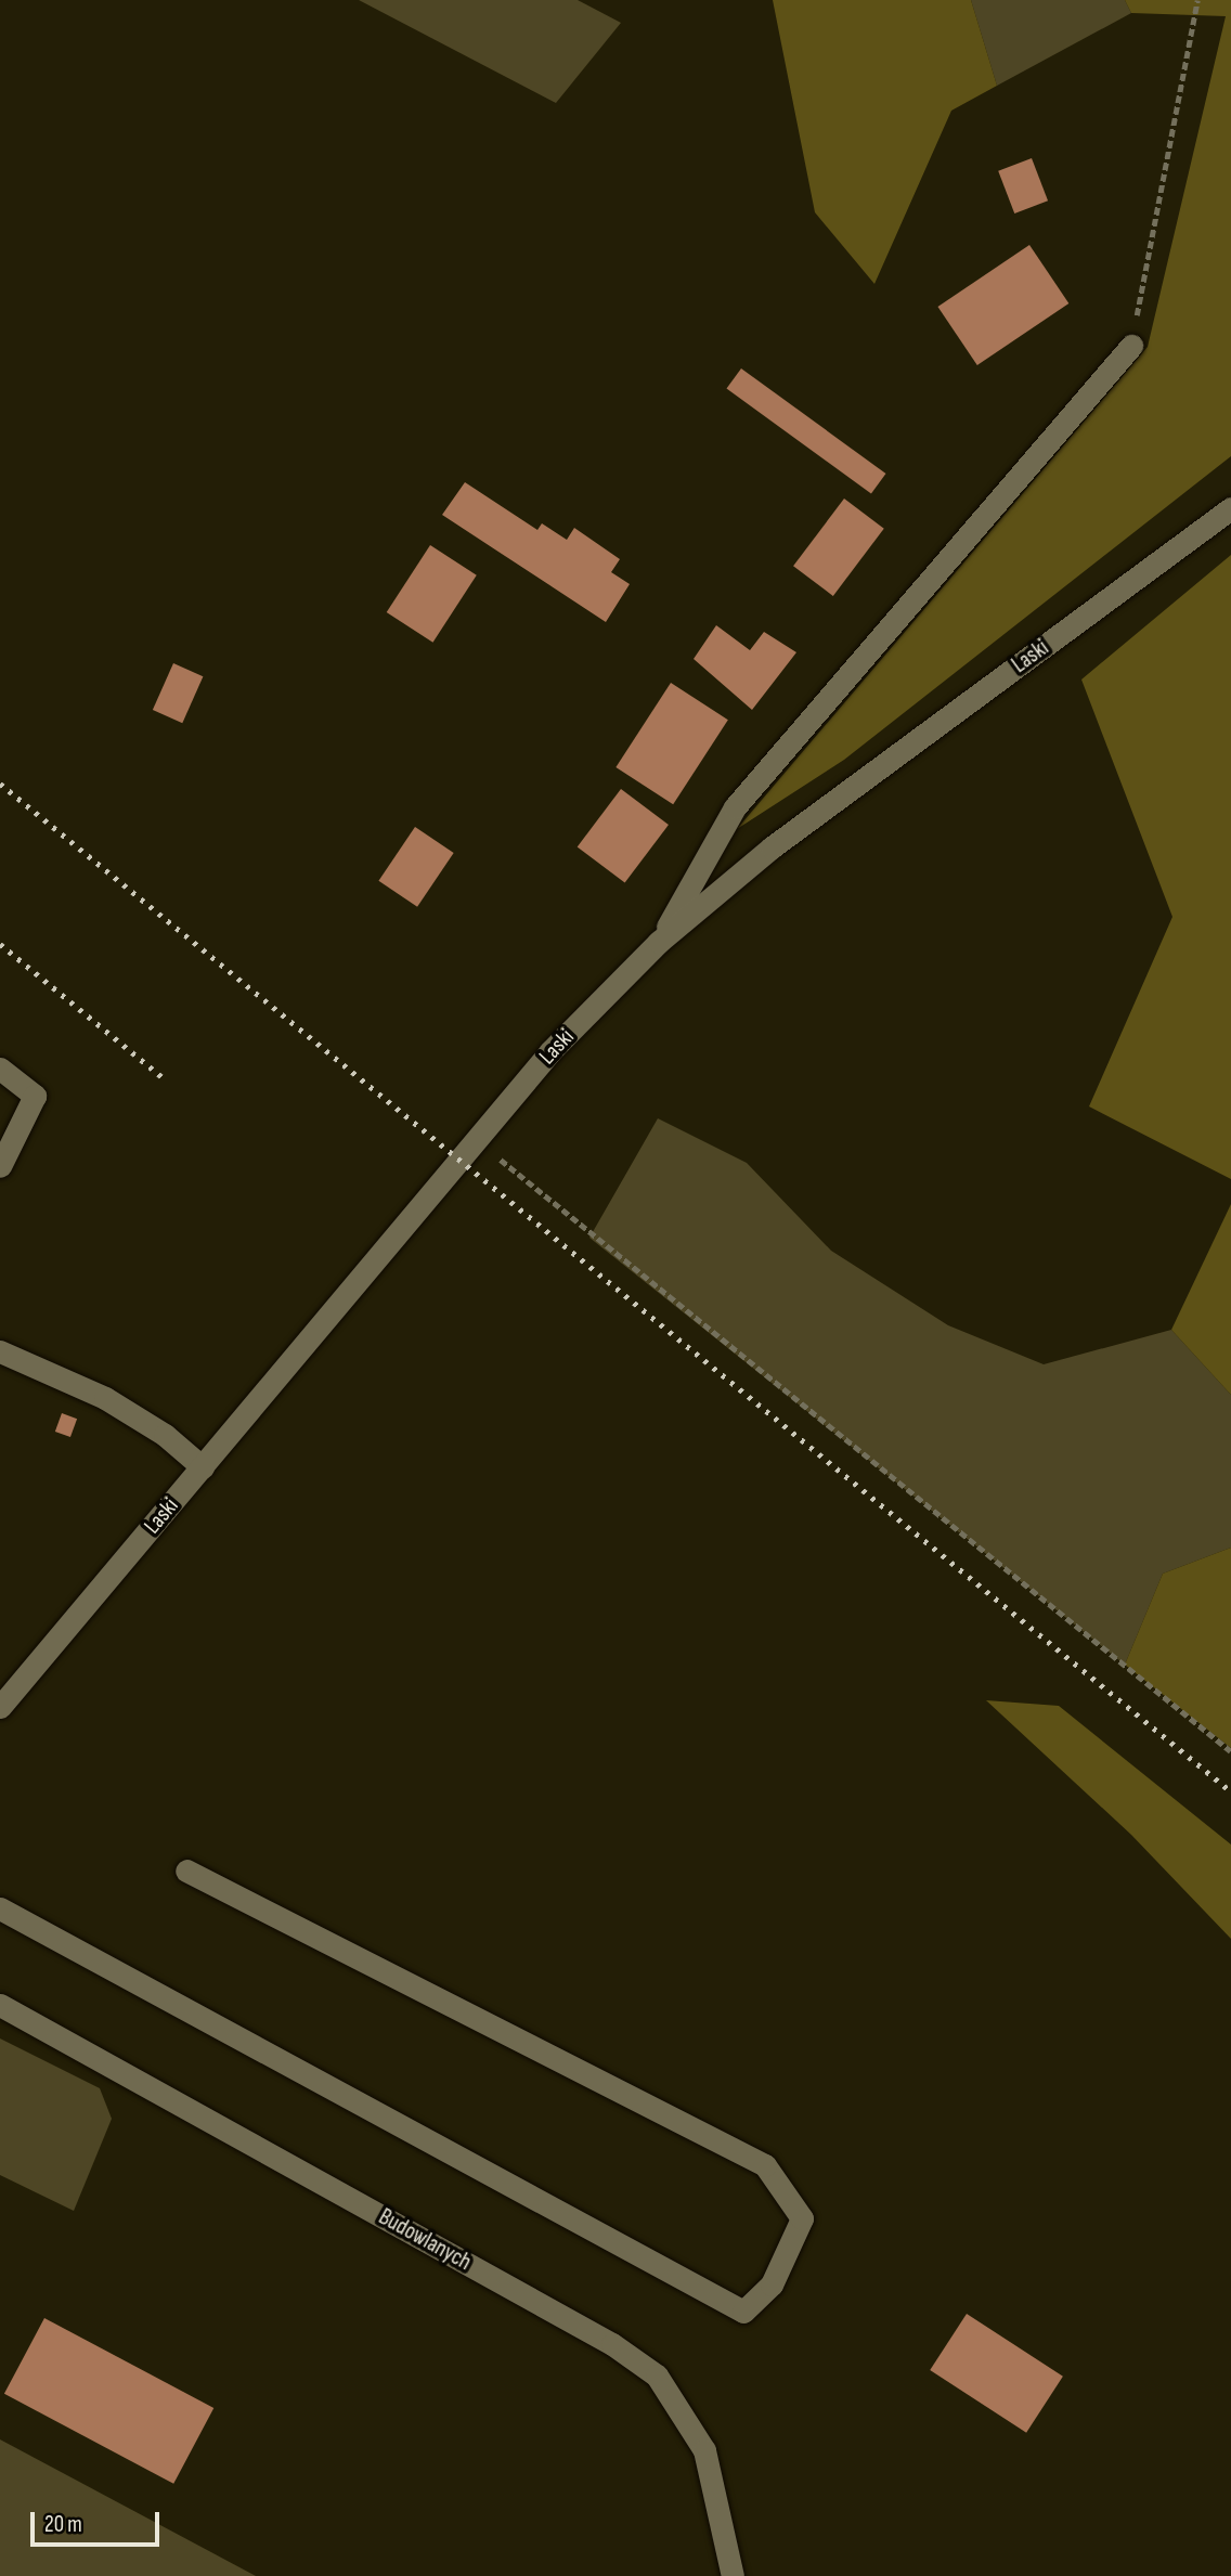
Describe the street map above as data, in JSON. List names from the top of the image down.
{
  "streets": {
    "street": ["Laski", "Budowlanych"]
  },
  "scale_bar": "20 m"
}
